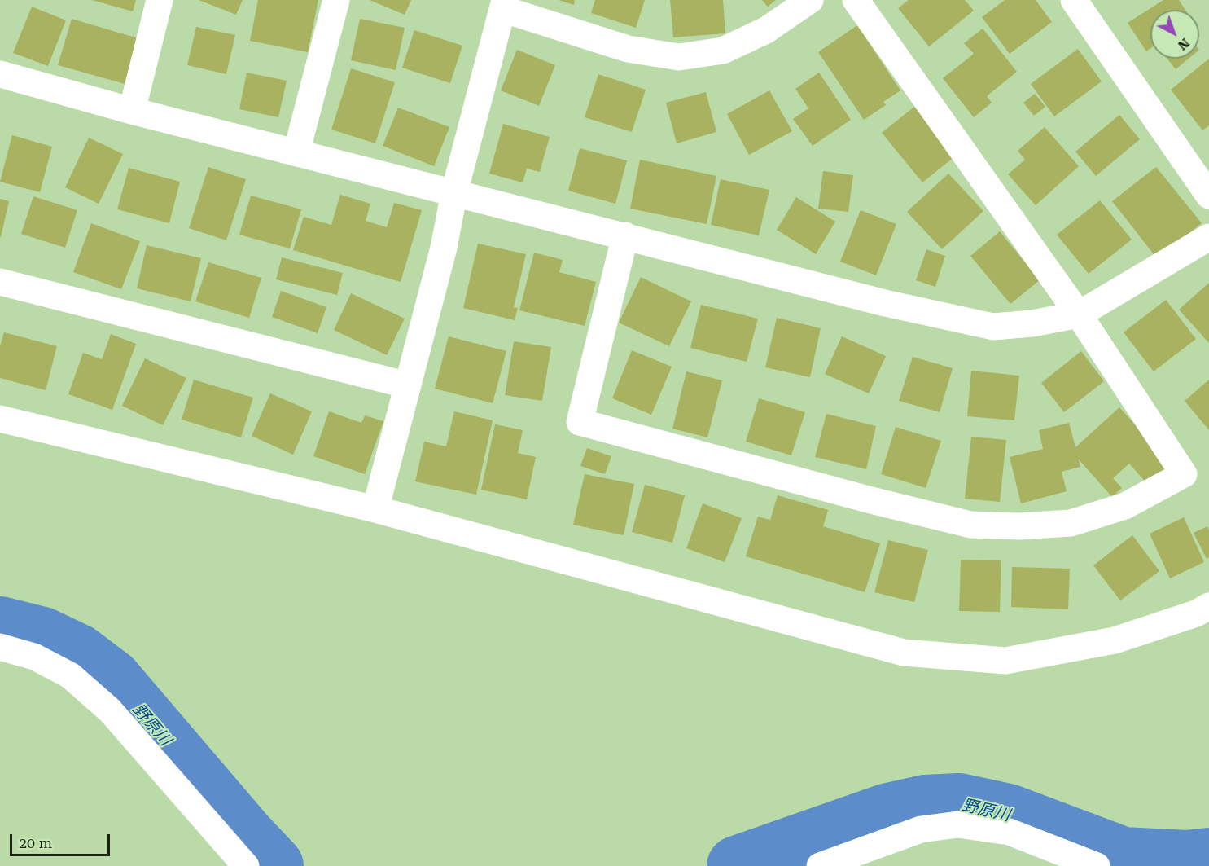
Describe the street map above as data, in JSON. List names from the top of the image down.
{
  "water": ["野原川"],
  "scale_bar": "20 m",
  "north": "bottom right"
}
